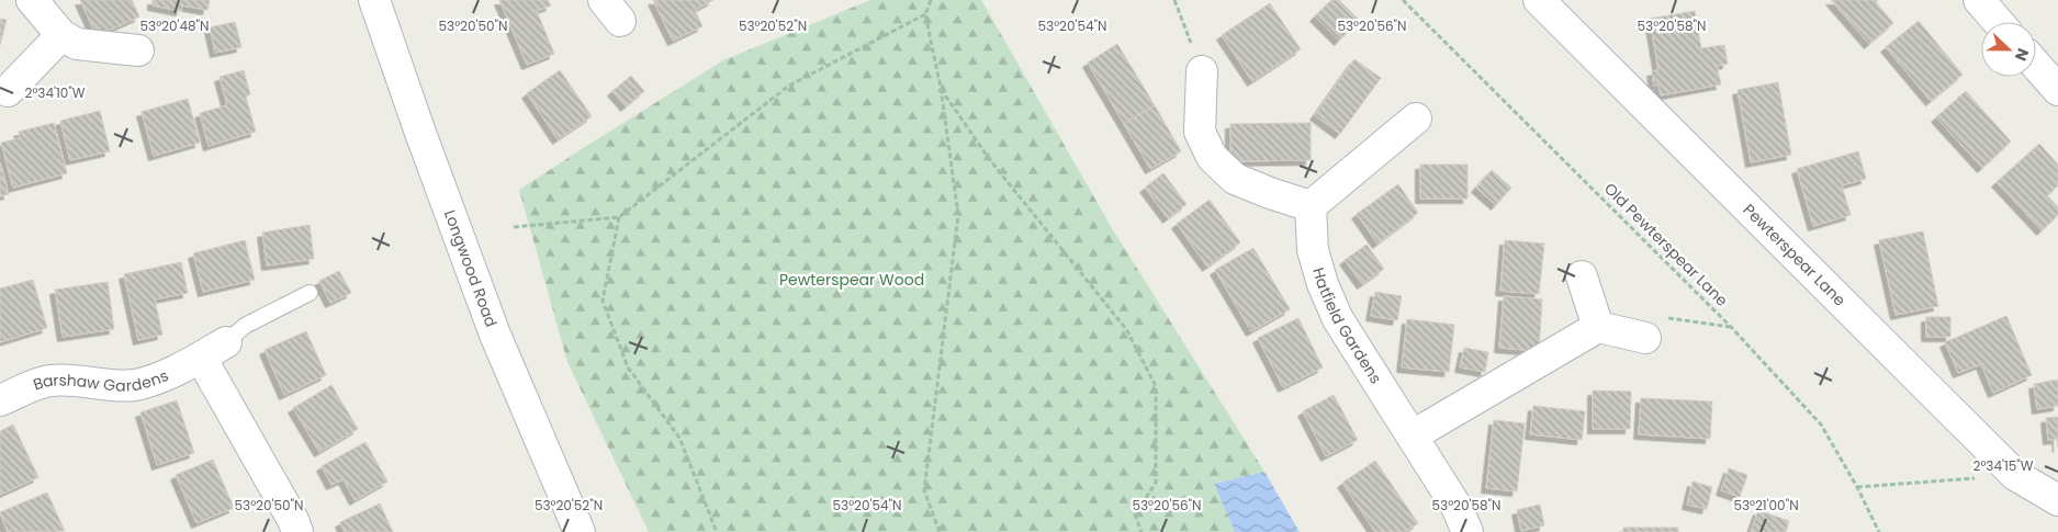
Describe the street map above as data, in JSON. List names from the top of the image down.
{
  "streets": {
    "street": [
      "Pewterspear Lane",
      "Longwood Road",
      "Hatfield Gardens",
      "Barshaw Gardens"
    ],
    "path": ["Old Pewterspear Lane"]
  },
  "parks": ["Pewterspear Wood"],
  "north": "right",
  "coordinates": [
    "53°20'56\"N",
    "53°20'48\"N",
    "53°20'50\"N",
    "53°20'52\"N",
    "53°20'54\"N",
    "53°20'58\"N",
    "2°34'10\"W",
    "2°34'15\"W",
    "53°21'00\"N"
  ]
}
